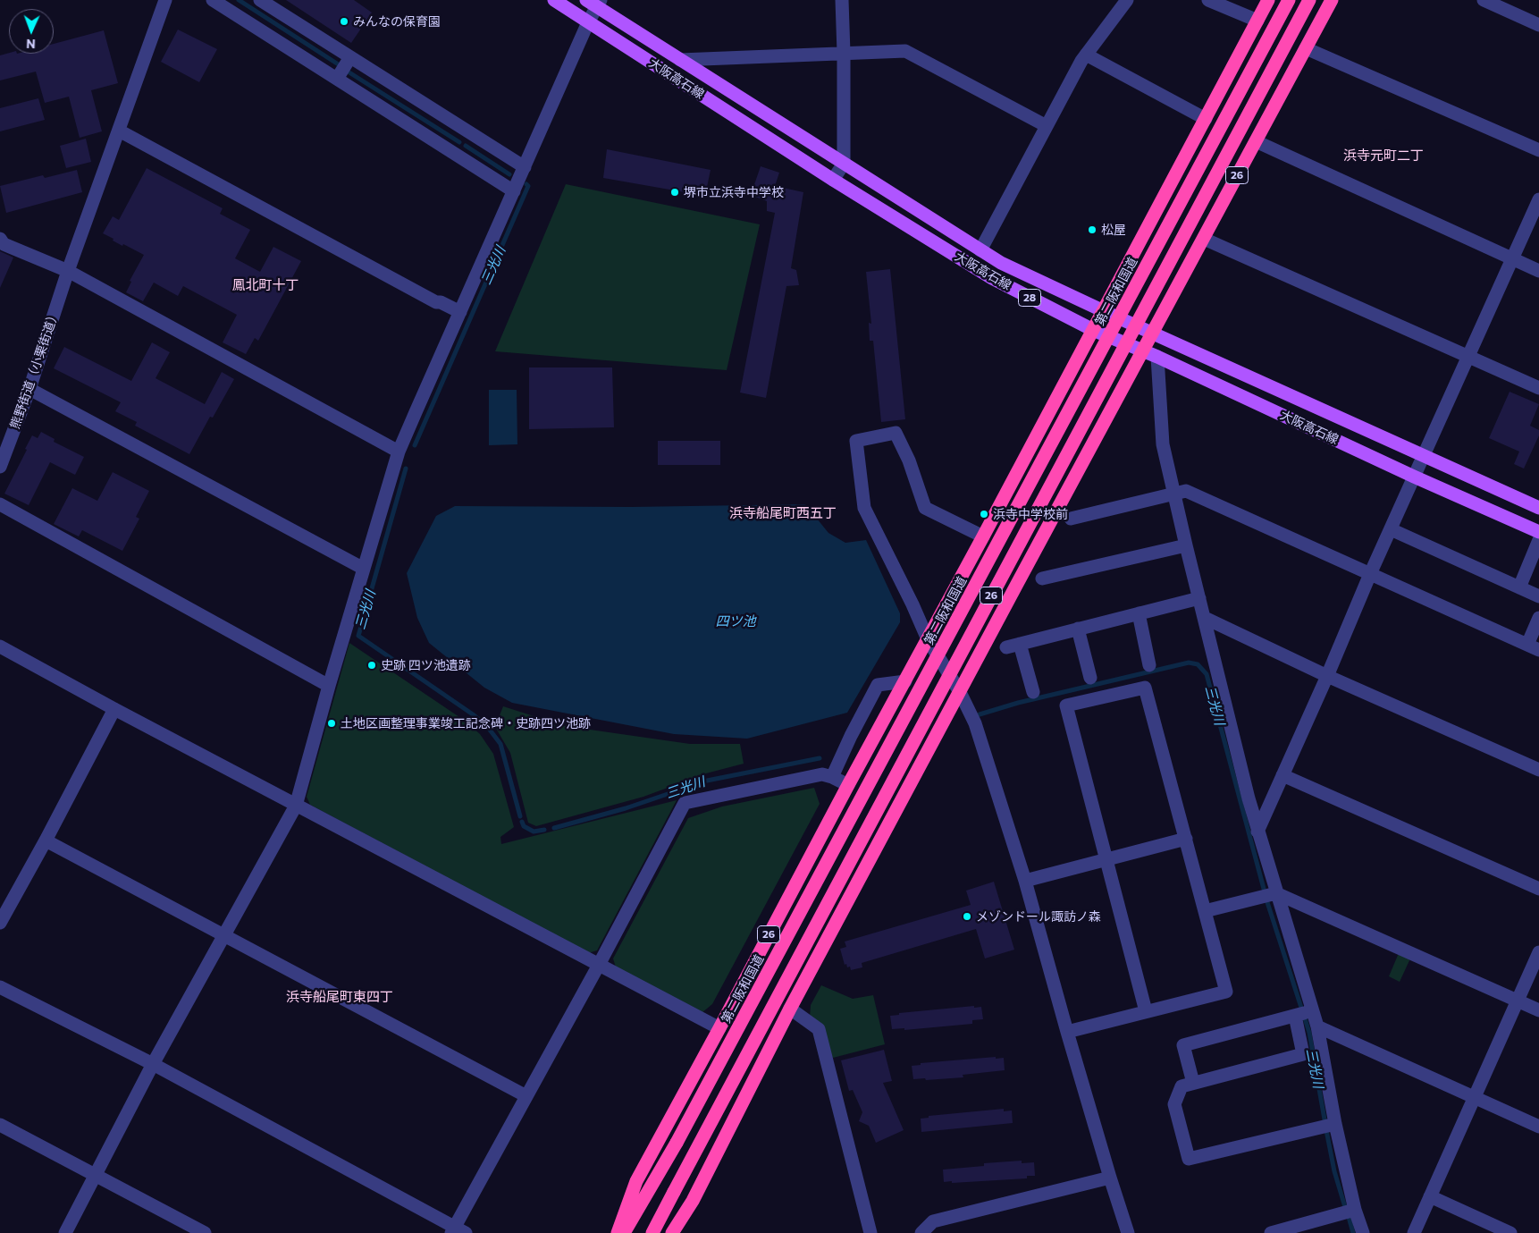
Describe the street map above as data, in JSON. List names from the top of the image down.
{
  "streets": {
    "highway": ["26", "第二阪和国道"],
    "main road": ["大阪高石線", "28"],
    "street": ["熊野街道（小栗街道）"]
  },
  "crossings": [
    ["大阪高石線", "26"]
  ],
  "districts": [
    "浜寺元町二丁",
    "鳳北町十丁",
    "浜寺船尾町西五丁",
    "浜寺船尾町東四丁"
  ],
  "water": ["三光川", "四ツ池"],
  "places": [
    "みんなの保育園",
    "堺市立浜寺中学校",
    "松屋",
    "浜寺中学校前",
    "史跡 四ツ池遺跡",
    "土地区画整理事業竣工記念碑・史跡四ツ池跡",
    "メゾンドール諏訪ノ森"
  ],
  "north": "bottom"
}
